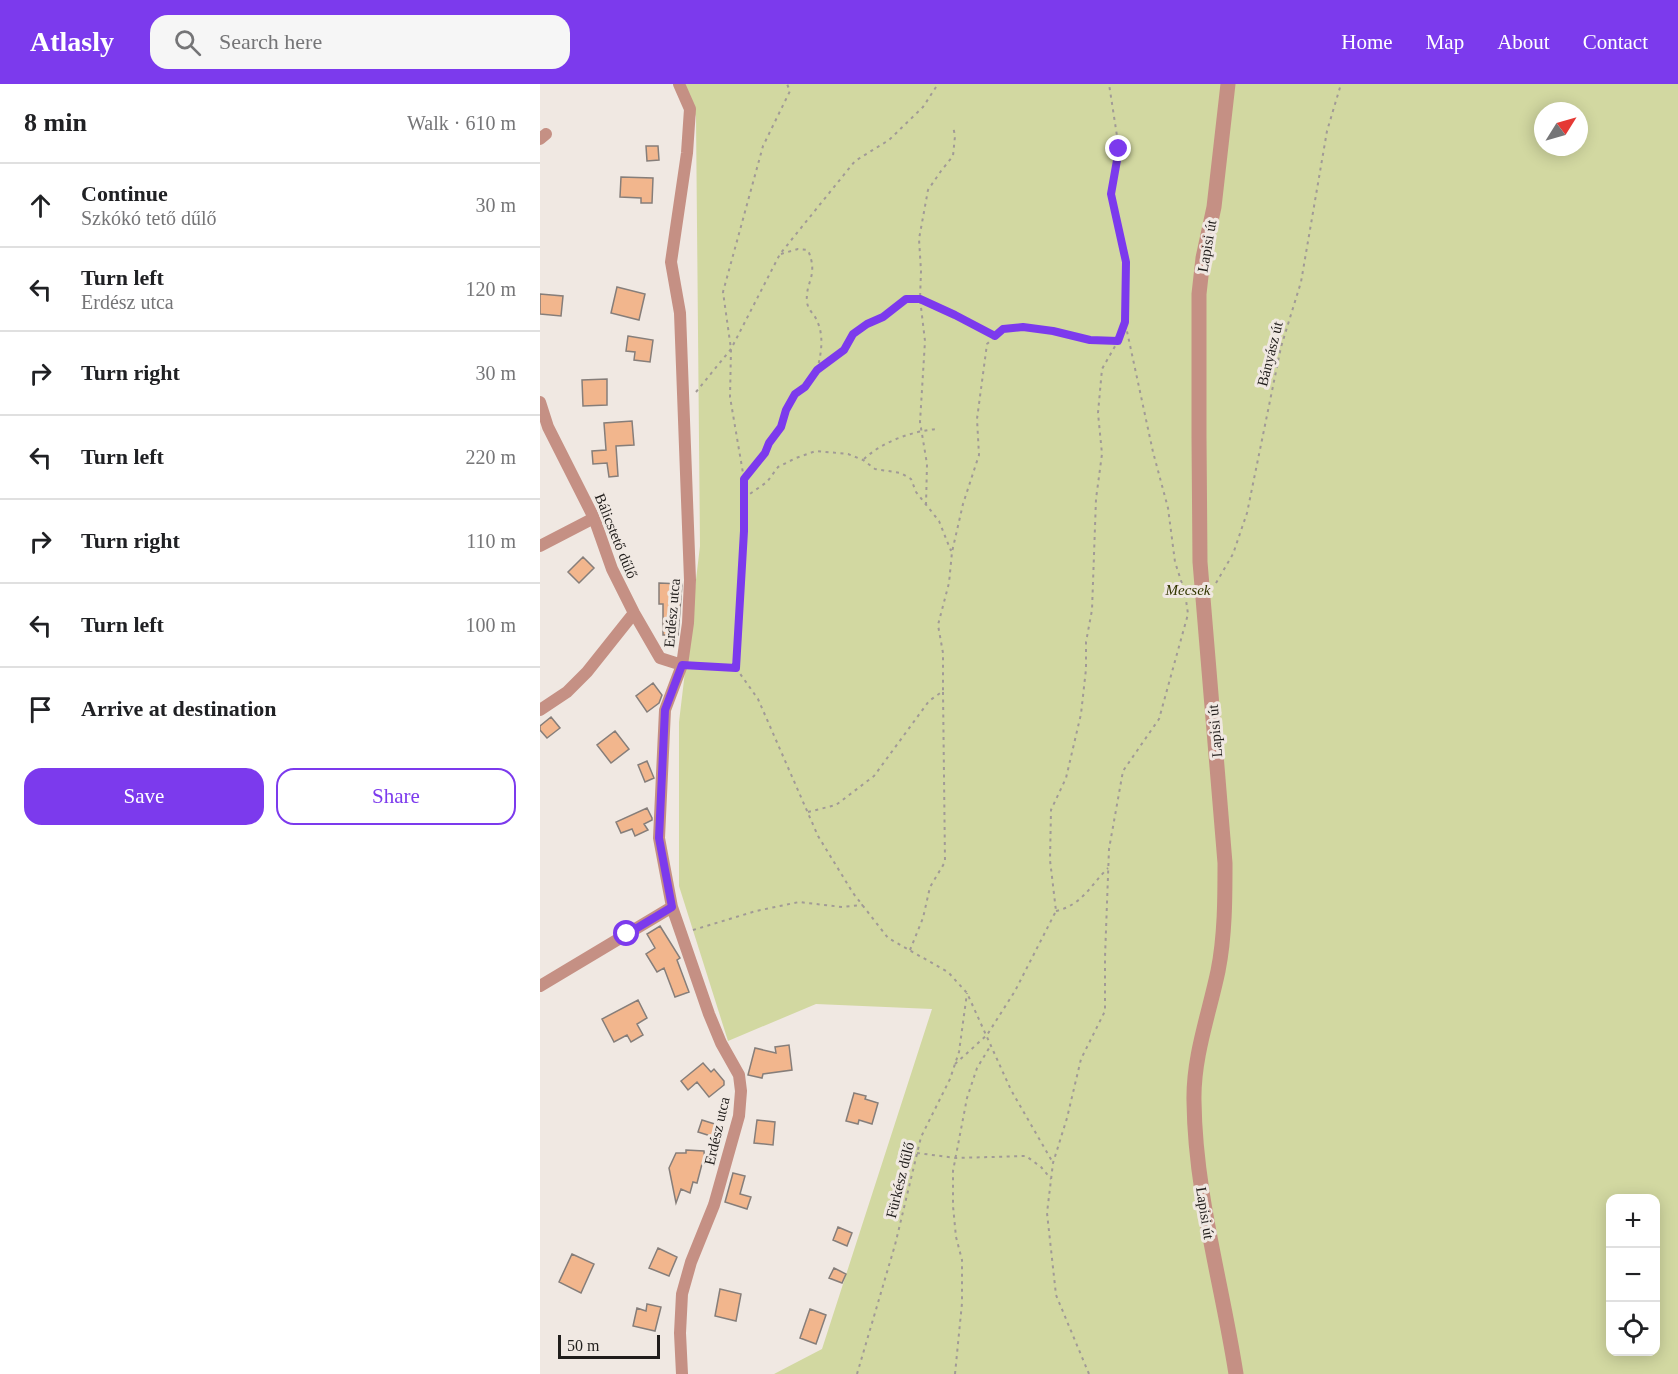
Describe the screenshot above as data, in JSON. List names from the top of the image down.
{
  "streets": {
    "street": ["Lapisi út", "Bálicstető dűlő", "Erdész utca"],
    "path": ["Bányász út", "Fürkész dűlő"]
  },
  "crossings": [
    ["Lapisi út", "Bányász út"],
    ["Bálicstető dűlő", "Erdész utca"]
  ],
  "parks": ["Mecsek"],
  "scale_bar": "50 m",
  "north": "top right",
  "page": {
    "header": "Atlasly",
    "search": "Search here",
    "nav": [
      "Home",
      "Map",
      "About",
      "Contact"
    ],
    "heading": ["8 min", "Walk · 610 m"],
    "list": [
      ["Continue", "Szkókó tető dűlő", "30 m"],
      ["Turn left", "Erdész utca", "120 m"],
      ["Turn right", "30 m"],
      ["Turn left", "220 m"],
      ["Turn right", "110 m"],
      ["Turn left", "100 m"],
      "Arrive at destination"
    ],
    "buttons": ["Save", "Share"],
    "map_buttons": ["+", "−"],
    "scale": "50 m"
  }
}
